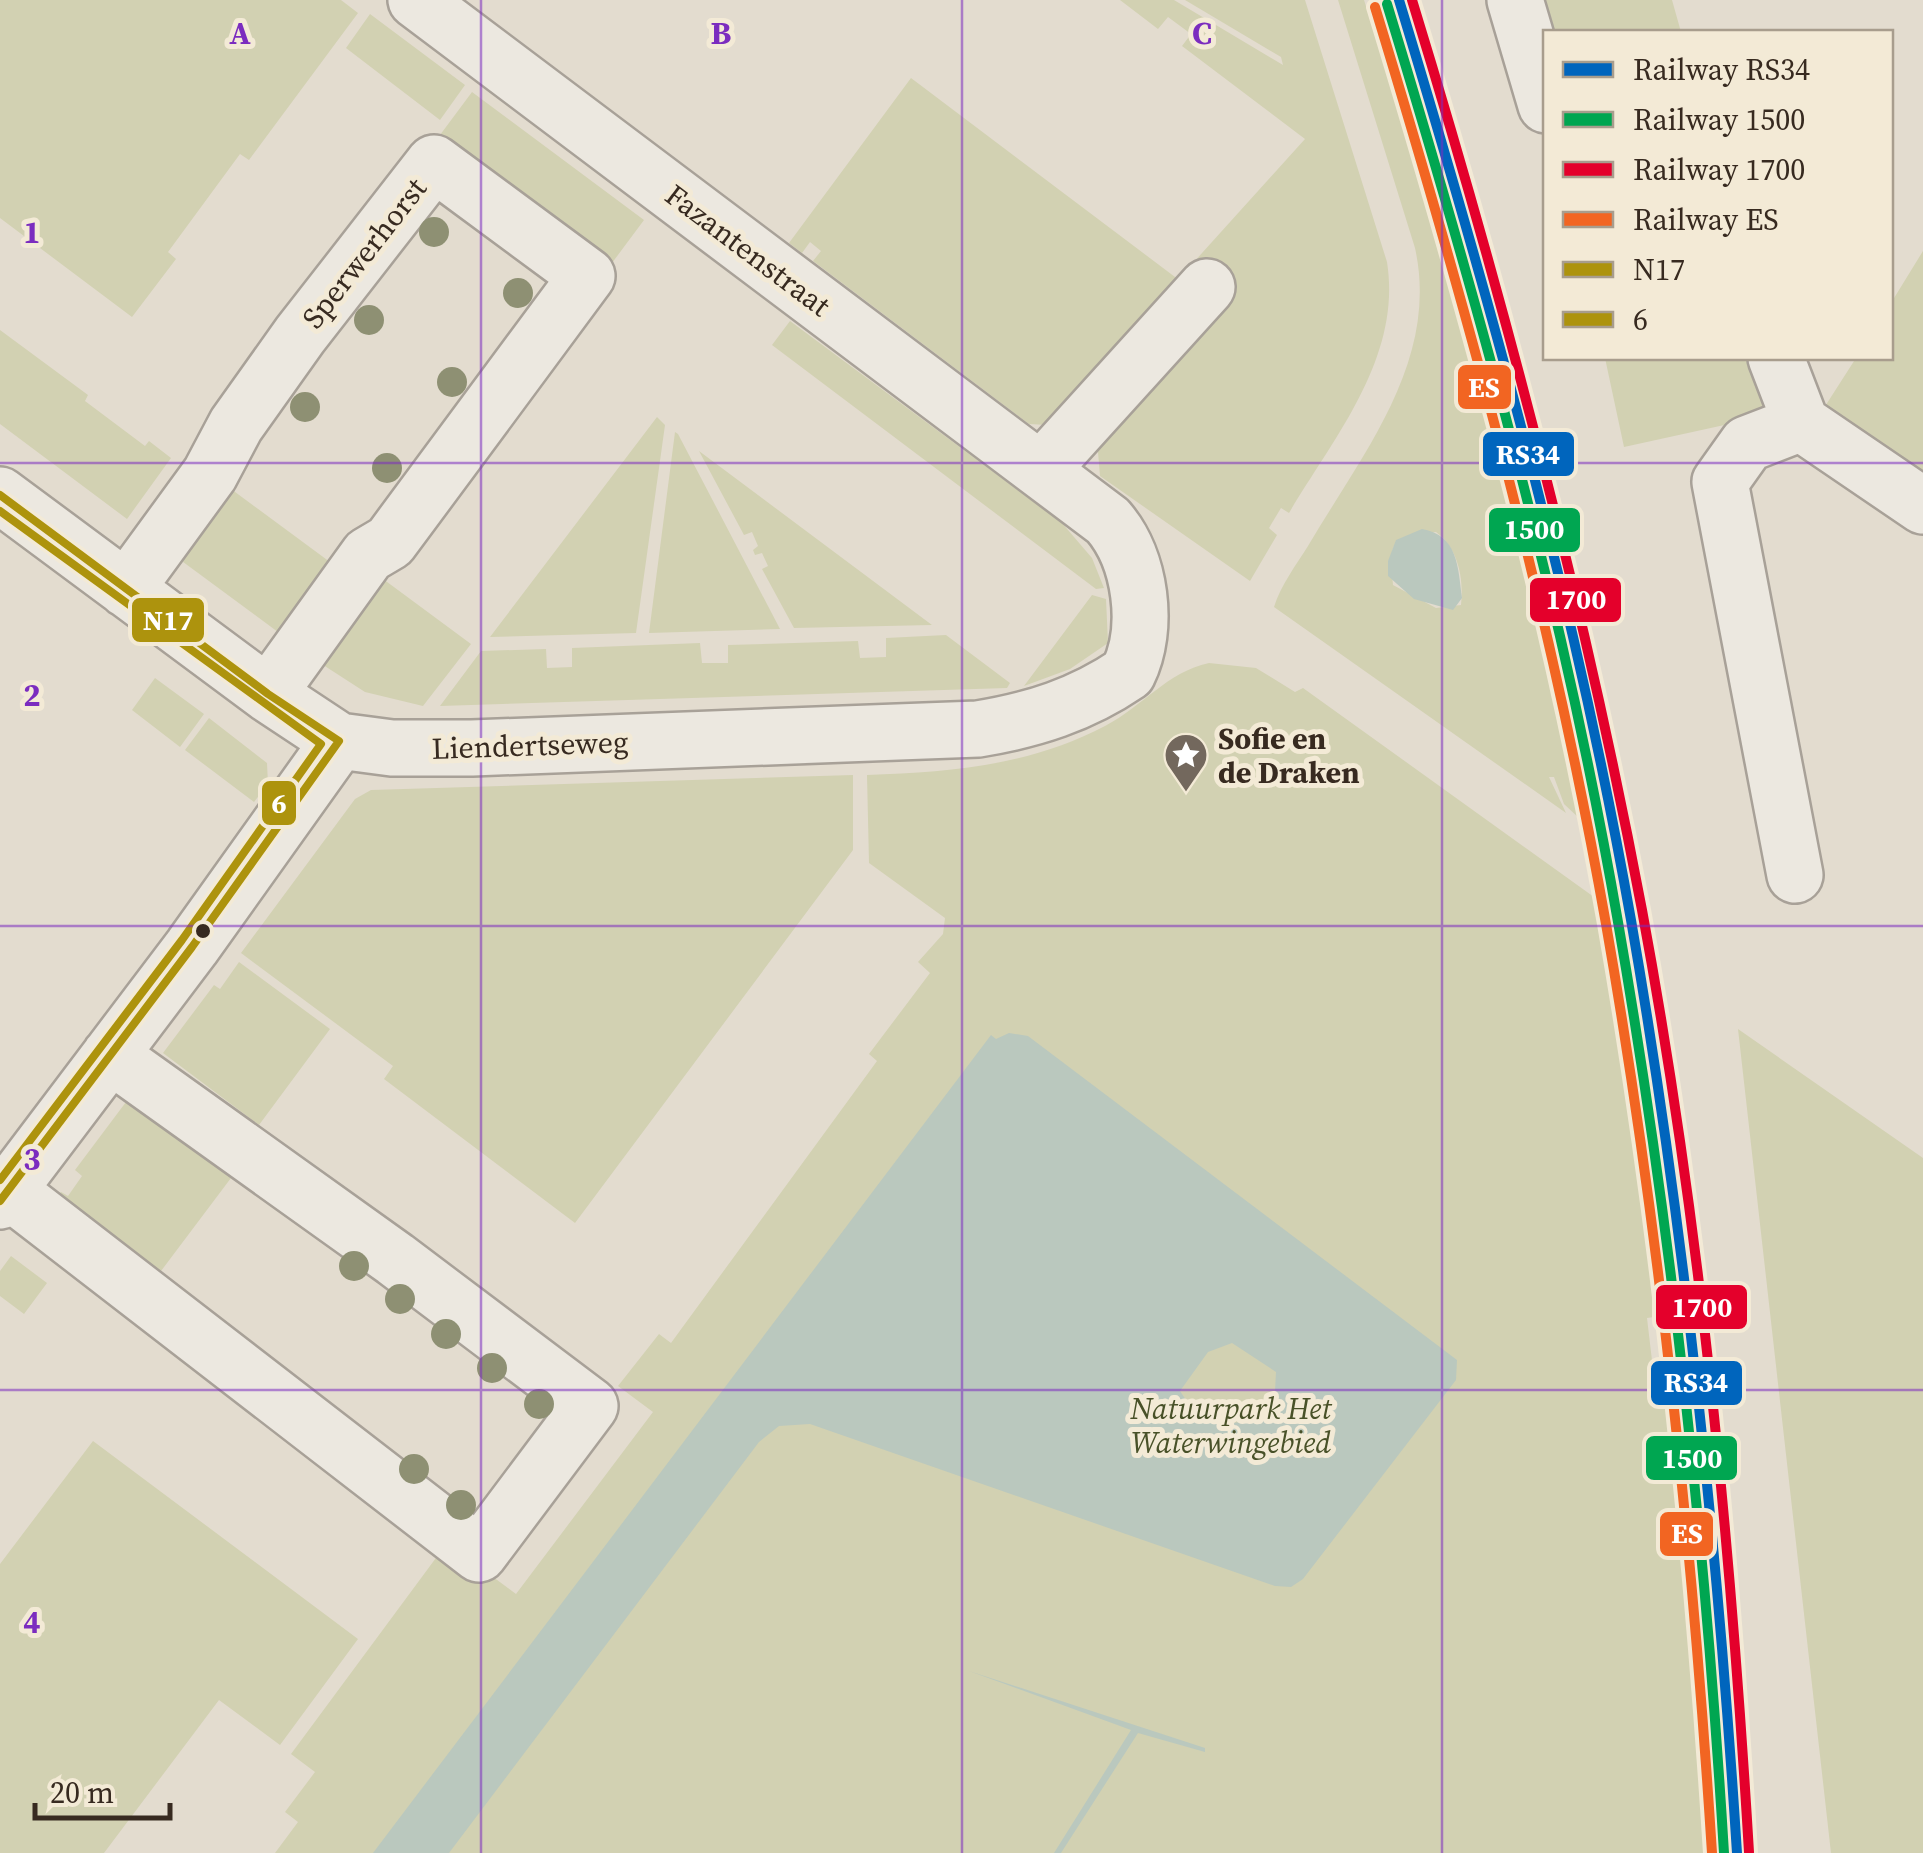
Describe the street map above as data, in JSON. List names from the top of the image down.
{
  "streets": {
    "street": ["Fazantenstraat", "Sperwerhorst", "Liendertseweg"]
  },
  "crossings": [
    ["Fazantenstraat", "Liendertseweg"],
    ["Sperwerhorst", "Liendertseweg"]
  ],
  "parks": ["Natuurpark Het Waterwingebied"],
  "places": {
    "place": ["Sofie en de Draken"]
  },
  "lines": [
    "rail line RS34",
    "rail line 1700",
    "rail line 1500",
    "rail line ES",
    "transit line N17",
    "transit line 6"
  ],
  "legend": [
    "Railway RS34",
    "Railway 1500",
    "Railway 1700",
    "Railway ES",
    "N17",
    "6"
  ],
  "scale_bar": "20 m",
  "grid": {
    "columns": ["A", "B", "C"],
    "rows": [
      "1",
      "2",
      "3",
      "4"
    ]
  }
}
